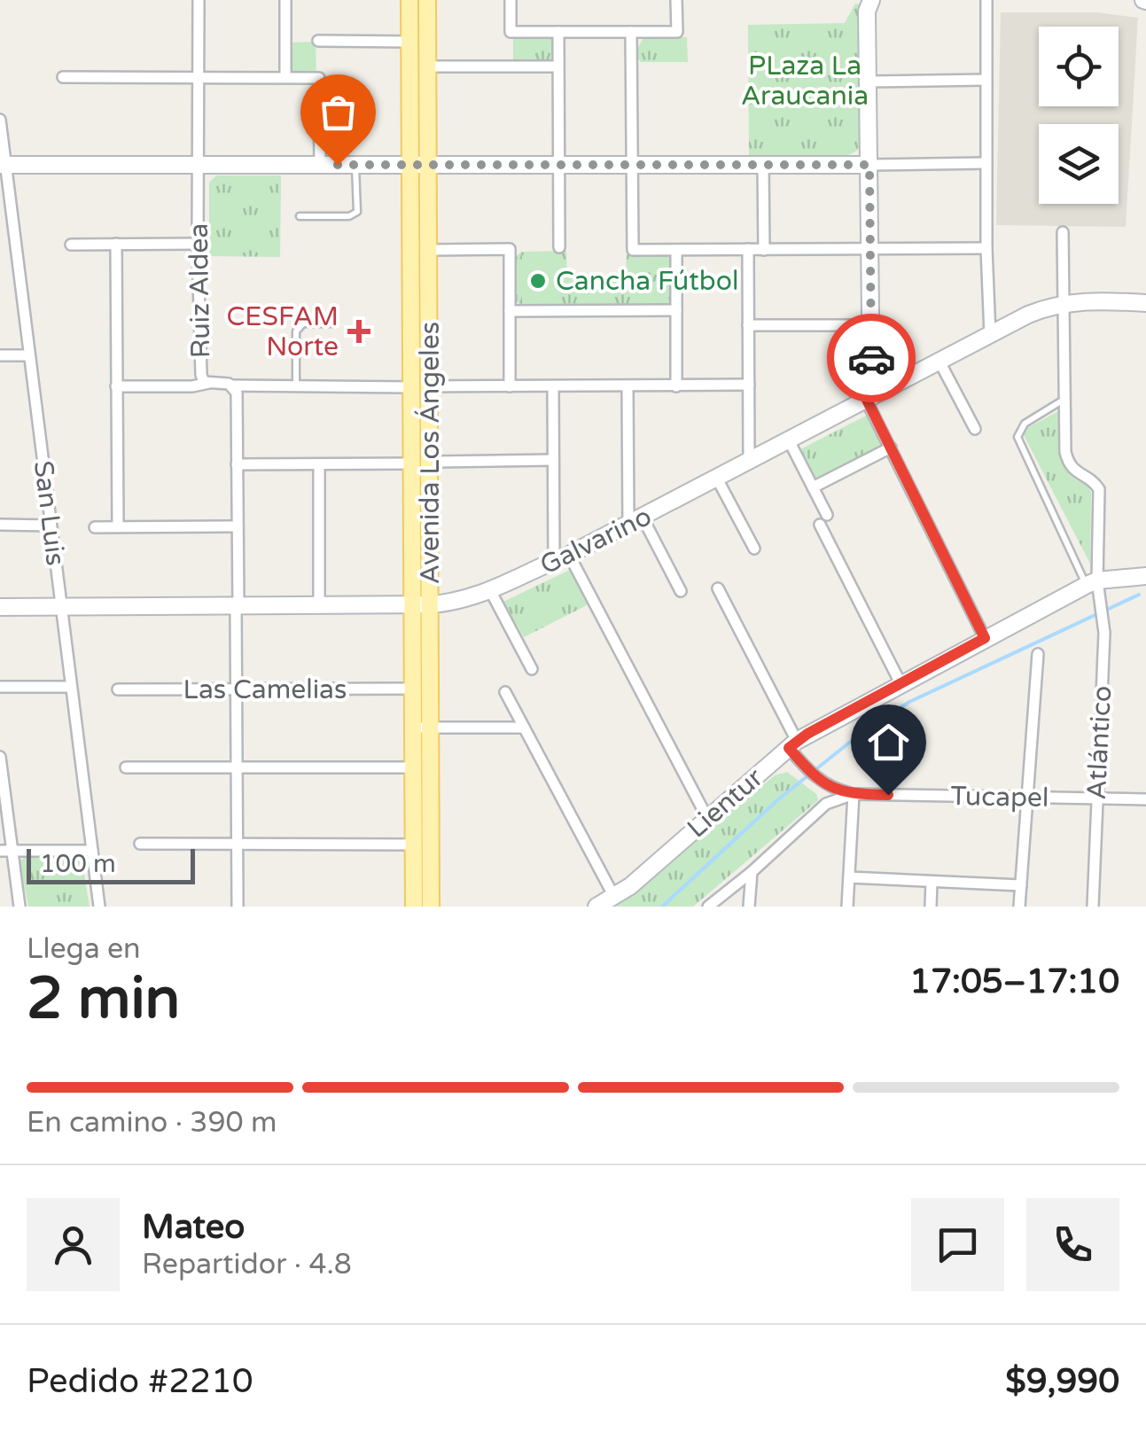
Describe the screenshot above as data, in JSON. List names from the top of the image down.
{
  "streets": {
    "main road": ["Avenida Los Ángeles", "Galvarino", "Lientur"],
    "street": [
      "Ruiz Aldea",
      "San Luis",
      "Las Camelias",
      "Atlántico",
      "Tucapel"
    ]
  },
  "crossings": [
    ["Ruiz Aldea", "Galvarino"],
    ["Ruiz Aldea", "Las Camelias"],
    ["Avenida Los Ángeles", "Galvarino"],
    ["Avenida Los Ángeles", "Las Camelias"],
    ["San Luis", "Galvarino"],
    ["Atlántico", "Tucapel"],
    ["Atlántico", "Lientur"],
    ["Tucapel", "Lientur"]
  ],
  "parks": ["PLaza La Araucania"],
  "places": {
    "other": ["Cancha Fútbol"],
    "health": ["CESFAM Norte"]
  },
  "scale_bar": "100 m",
  "page": {
    "scale": "100 m",
    "heading": ["2 min", "Llega en", "17:05–17:10"],
    "panel": [
      "Mateo",
      "Repartidor · 4.8",
      "Pedido #2210",
      "$9,990"
    ],
    "bar": "En camino · 390 m"
  }
}
